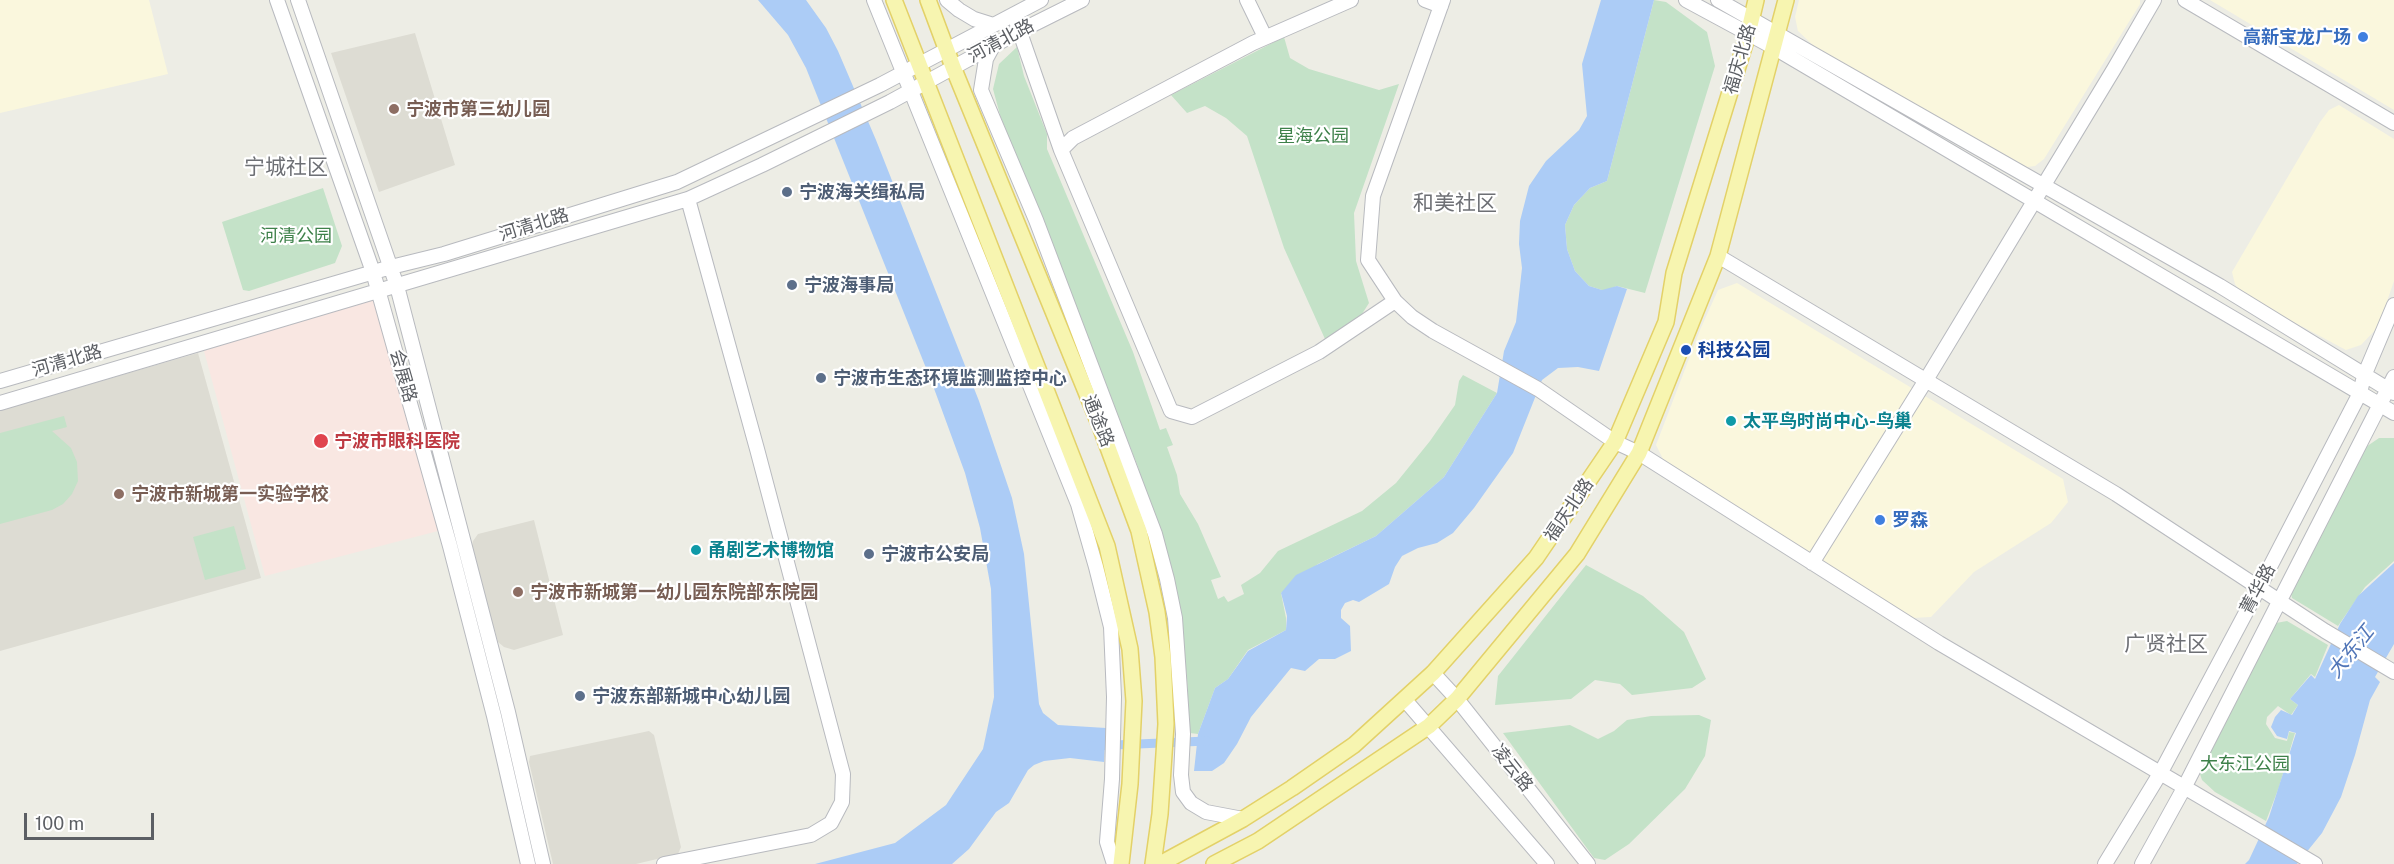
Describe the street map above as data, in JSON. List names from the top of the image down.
{
  "streets": {
    "main road": ["福庆北路", "通途路"],
    "street": [
      "河清北路",
      "会展路",
      "菁华路",
      "凌云路"
    ]
  },
  "crossings": [
    ["河清北路", "会展路"],
    ["河清北路", "通途路"],
    ["福庆北路", "凌云路"]
  ],
  "districts": ["宁城社区", "和美社区", "广贤社区"],
  "water": ["大东江"],
  "parks": ["星海公园", "河清公园", "大东江公园"],
  "places": [
    "高新宝龙广场",
    "宁波市第三幼儿园",
    "宁波海关缉私局",
    "宁波海事局",
    "科技公园",
    "宁波市生态环境监测监控中心",
    "太平鸟时尚中心-鸟巢",
    "宁波市眼科医院",
    "宁波市新城第一实验学校",
    "罗森",
    "甬剧艺术博物馆",
    "宁波市公安局",
    "宁波市新城第一幼儿园东院部东院园",
    "宁波东部新城中心幼儿园"
  ],
  "scale_bar": "100 m"
}
